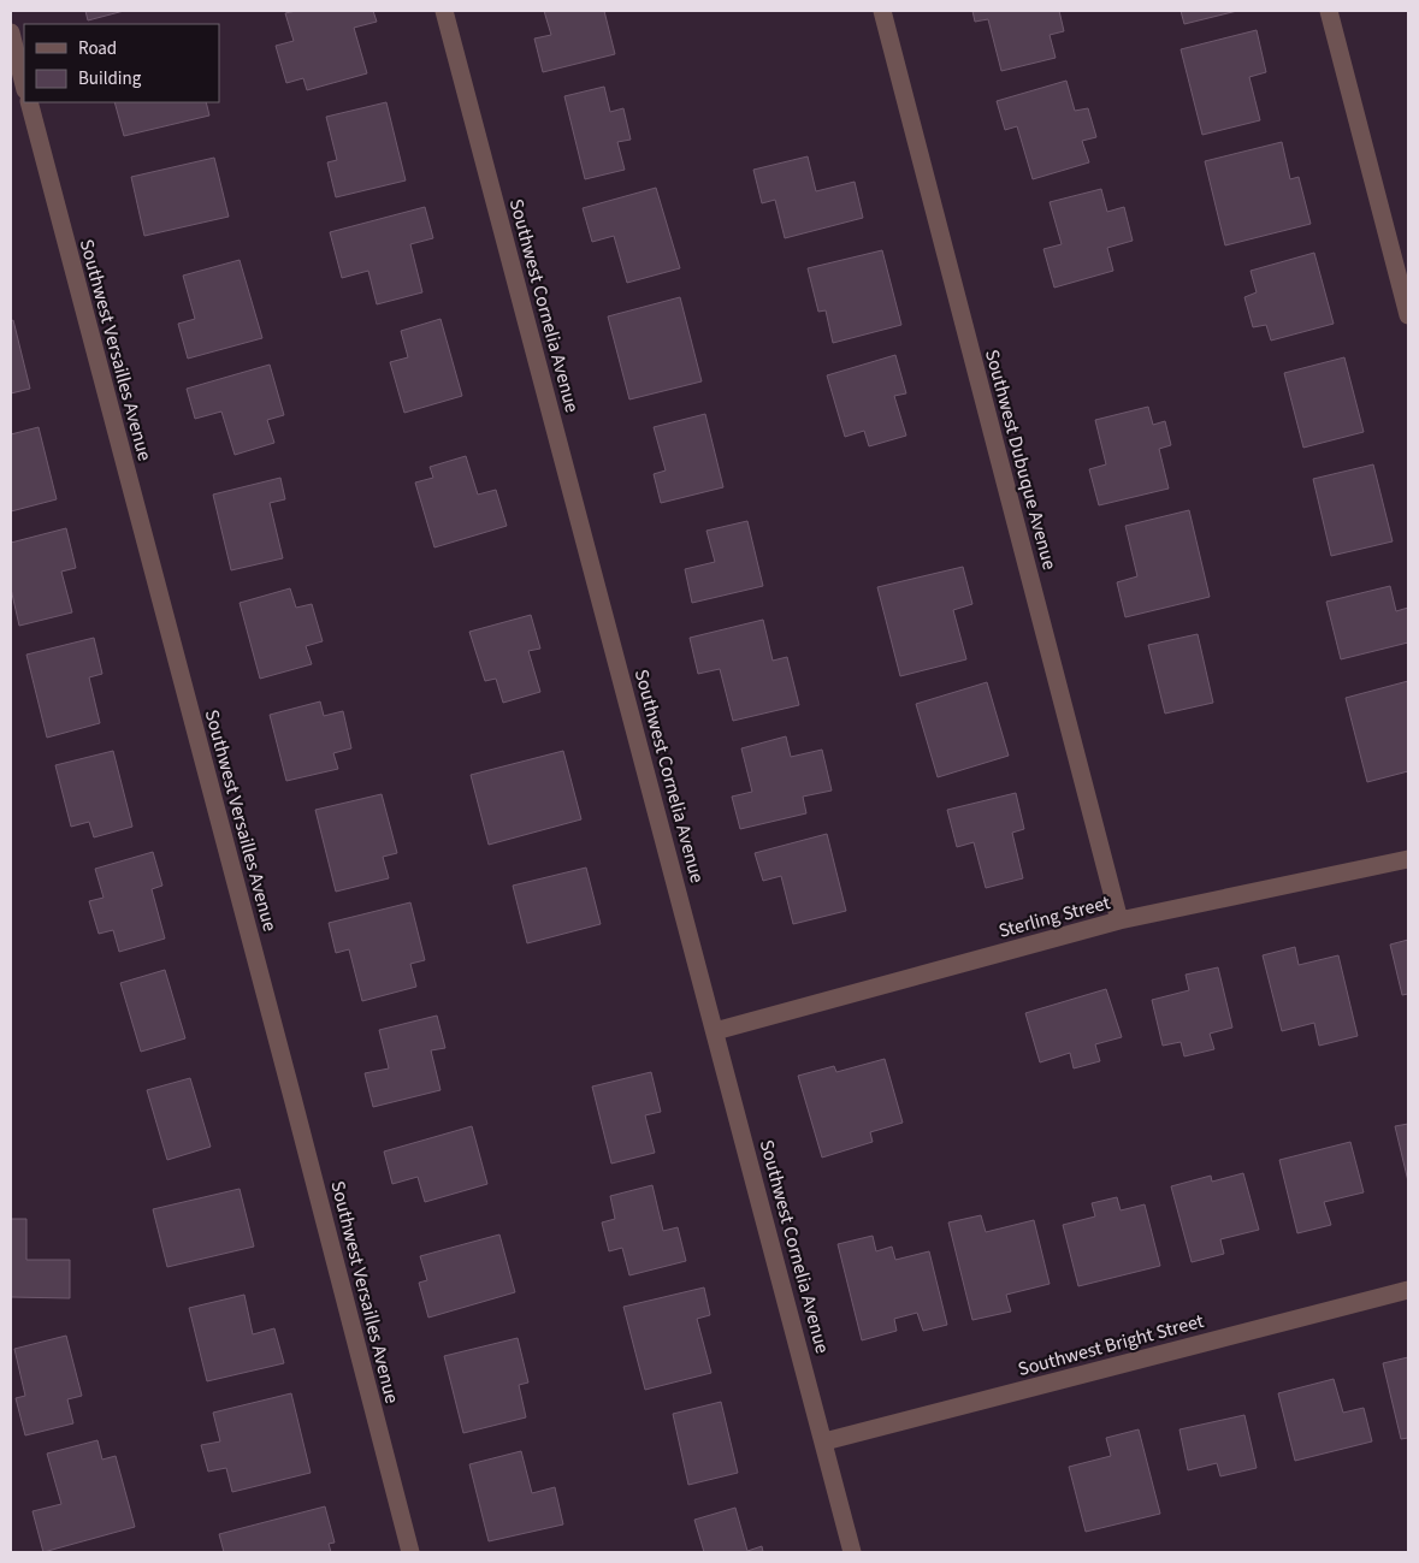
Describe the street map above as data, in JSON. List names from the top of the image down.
{
  "streets": {
    "street": [
      "Southwest Cornelia Avenue",
      "Southwest Versailles Avenue",
      "Southwest Dubuque Avenue",
      "Sterling Street",
      "Southwest Bright Street"
    ]
  },
  "crossings": [
    ["Southwest Cornelia Avenue", "Sterling Street"],
    ["Southwest Cornelia Avenue", "Southwest Bright Street"],
    ["Southwest Dubuque Avenue", "Sterling Street"]
  ],
  "legend": ["Road", "Building"]
}
